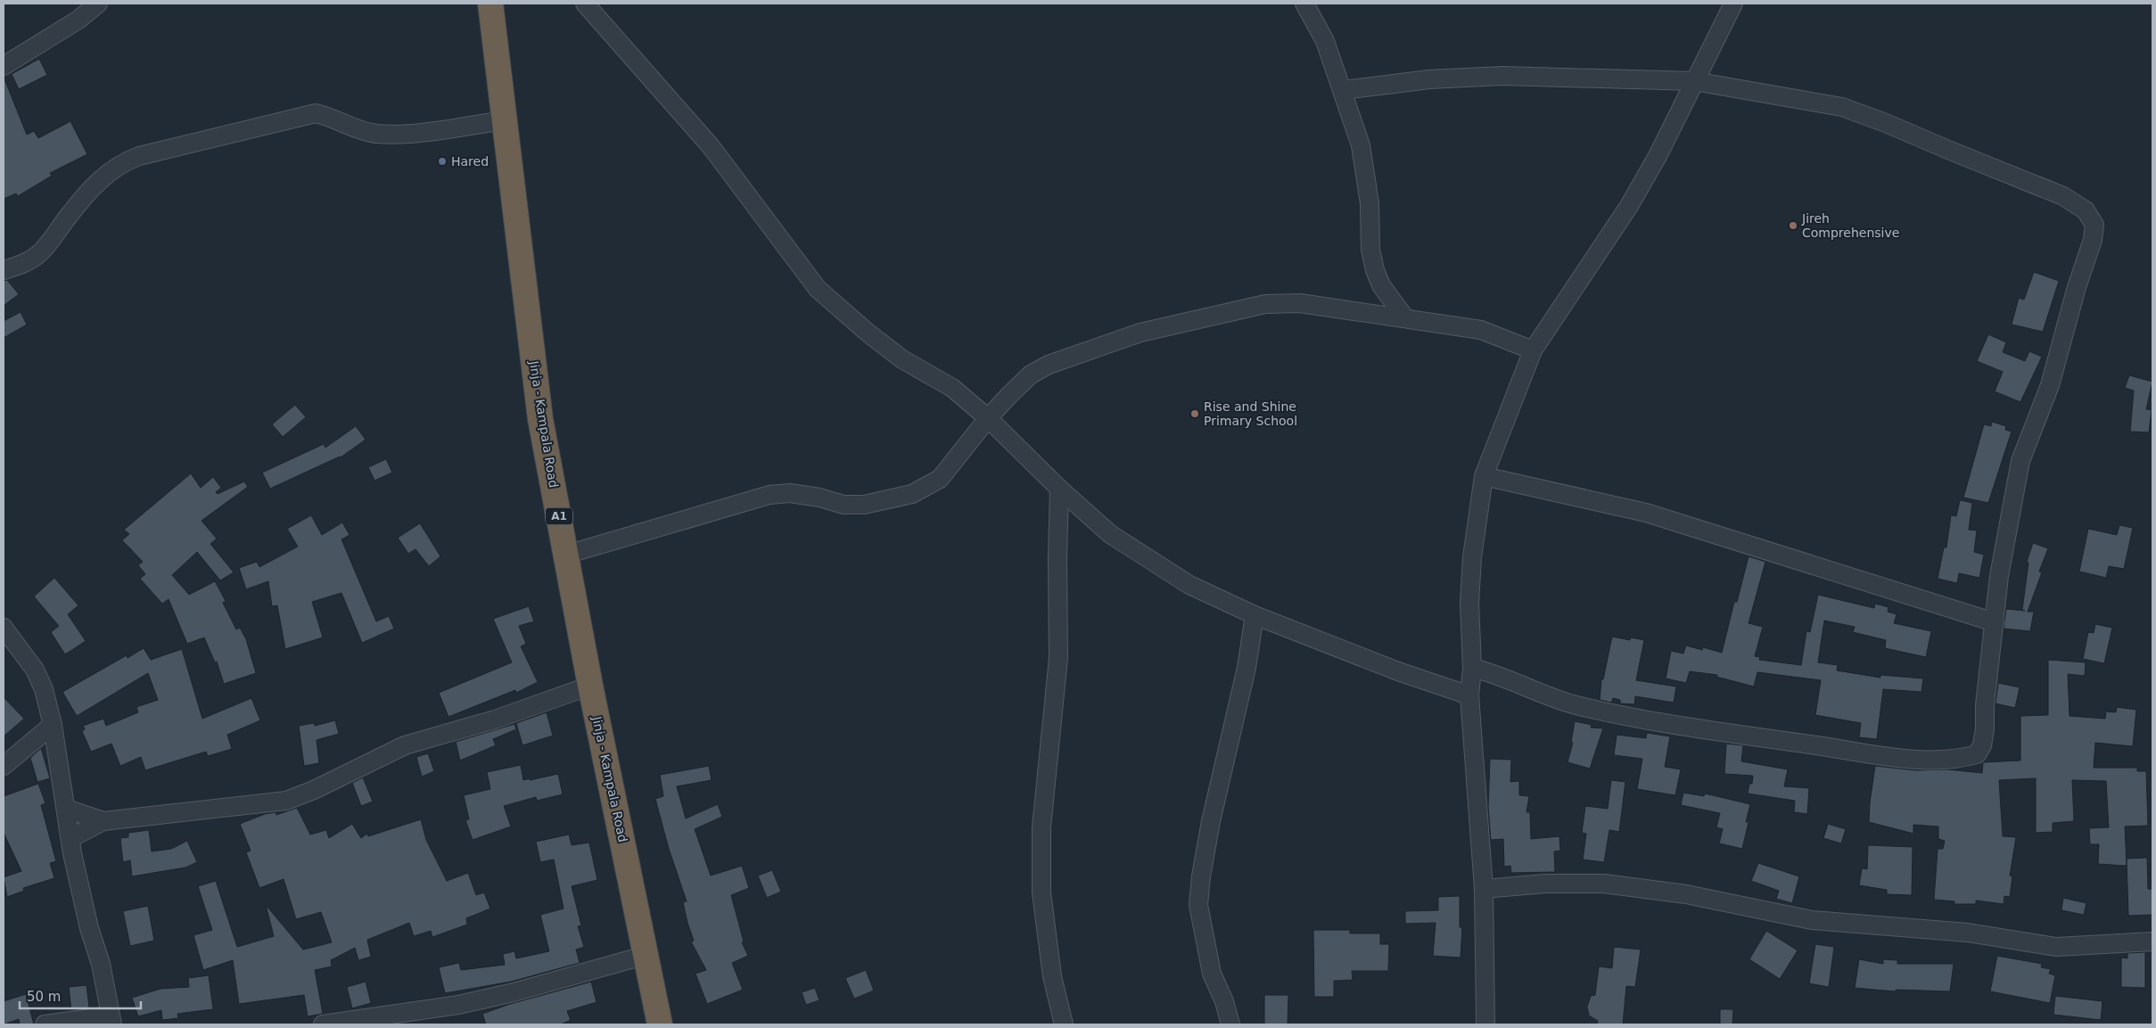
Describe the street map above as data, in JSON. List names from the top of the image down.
{
  "streets": {
    "highway": ["Jinja - Kampala Road", "A1"]
  },
  "places": ["Hared", "Jireh Comprehensive", "Rise and Shine Primary School"],
  "scale_bar": "50 m"
}
